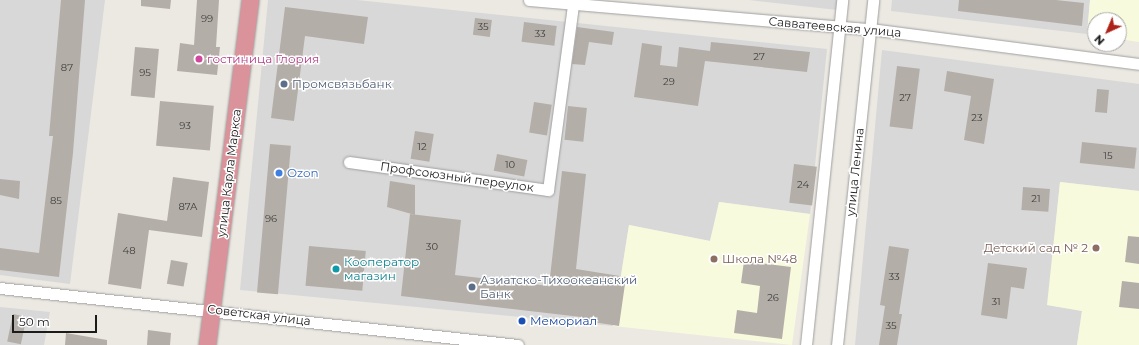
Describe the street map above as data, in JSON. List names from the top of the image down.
{
  "streets": {
    "highway": ["улица Карла Маркса"],
    "street": [
      "Савватеевская улица",
      "улица Ленина",
      "Профсоюзный переулок",
      "Советская улица"
    ]
  },
  "crossings": [
    ["Савватеевская улица", "улица Ленина"],
    ["Савватеевская улица", "Профсоюзный переулок"],
    ["улица Карла Маркса", "Советская улица"]
  ],
  "places": [
    "гостиница Глория",
    "Промсвязьбанк",
    "Ozon",
    "Детский сад № 2",
    "Школа №48",
    "Кооператор магазин",
    "Азиатско-Тихоокеанский Банк",
    "Мемориал"
  ],
  "house_numbers": [
    "99",
    "35",
    "33",
    "27",
    "87",
    "95",
    "29",
    "27",
    "23",
    "93",
    "12",
    "15",
    "10",
    "24",
    "21",
    "85",
    "87А",
    "96",
    "30",
    "48",
    "33",
    "26",
    "31",
    "35"
  ],
  "scale_bar": "50 m",
  "north": "bottom left"
}
